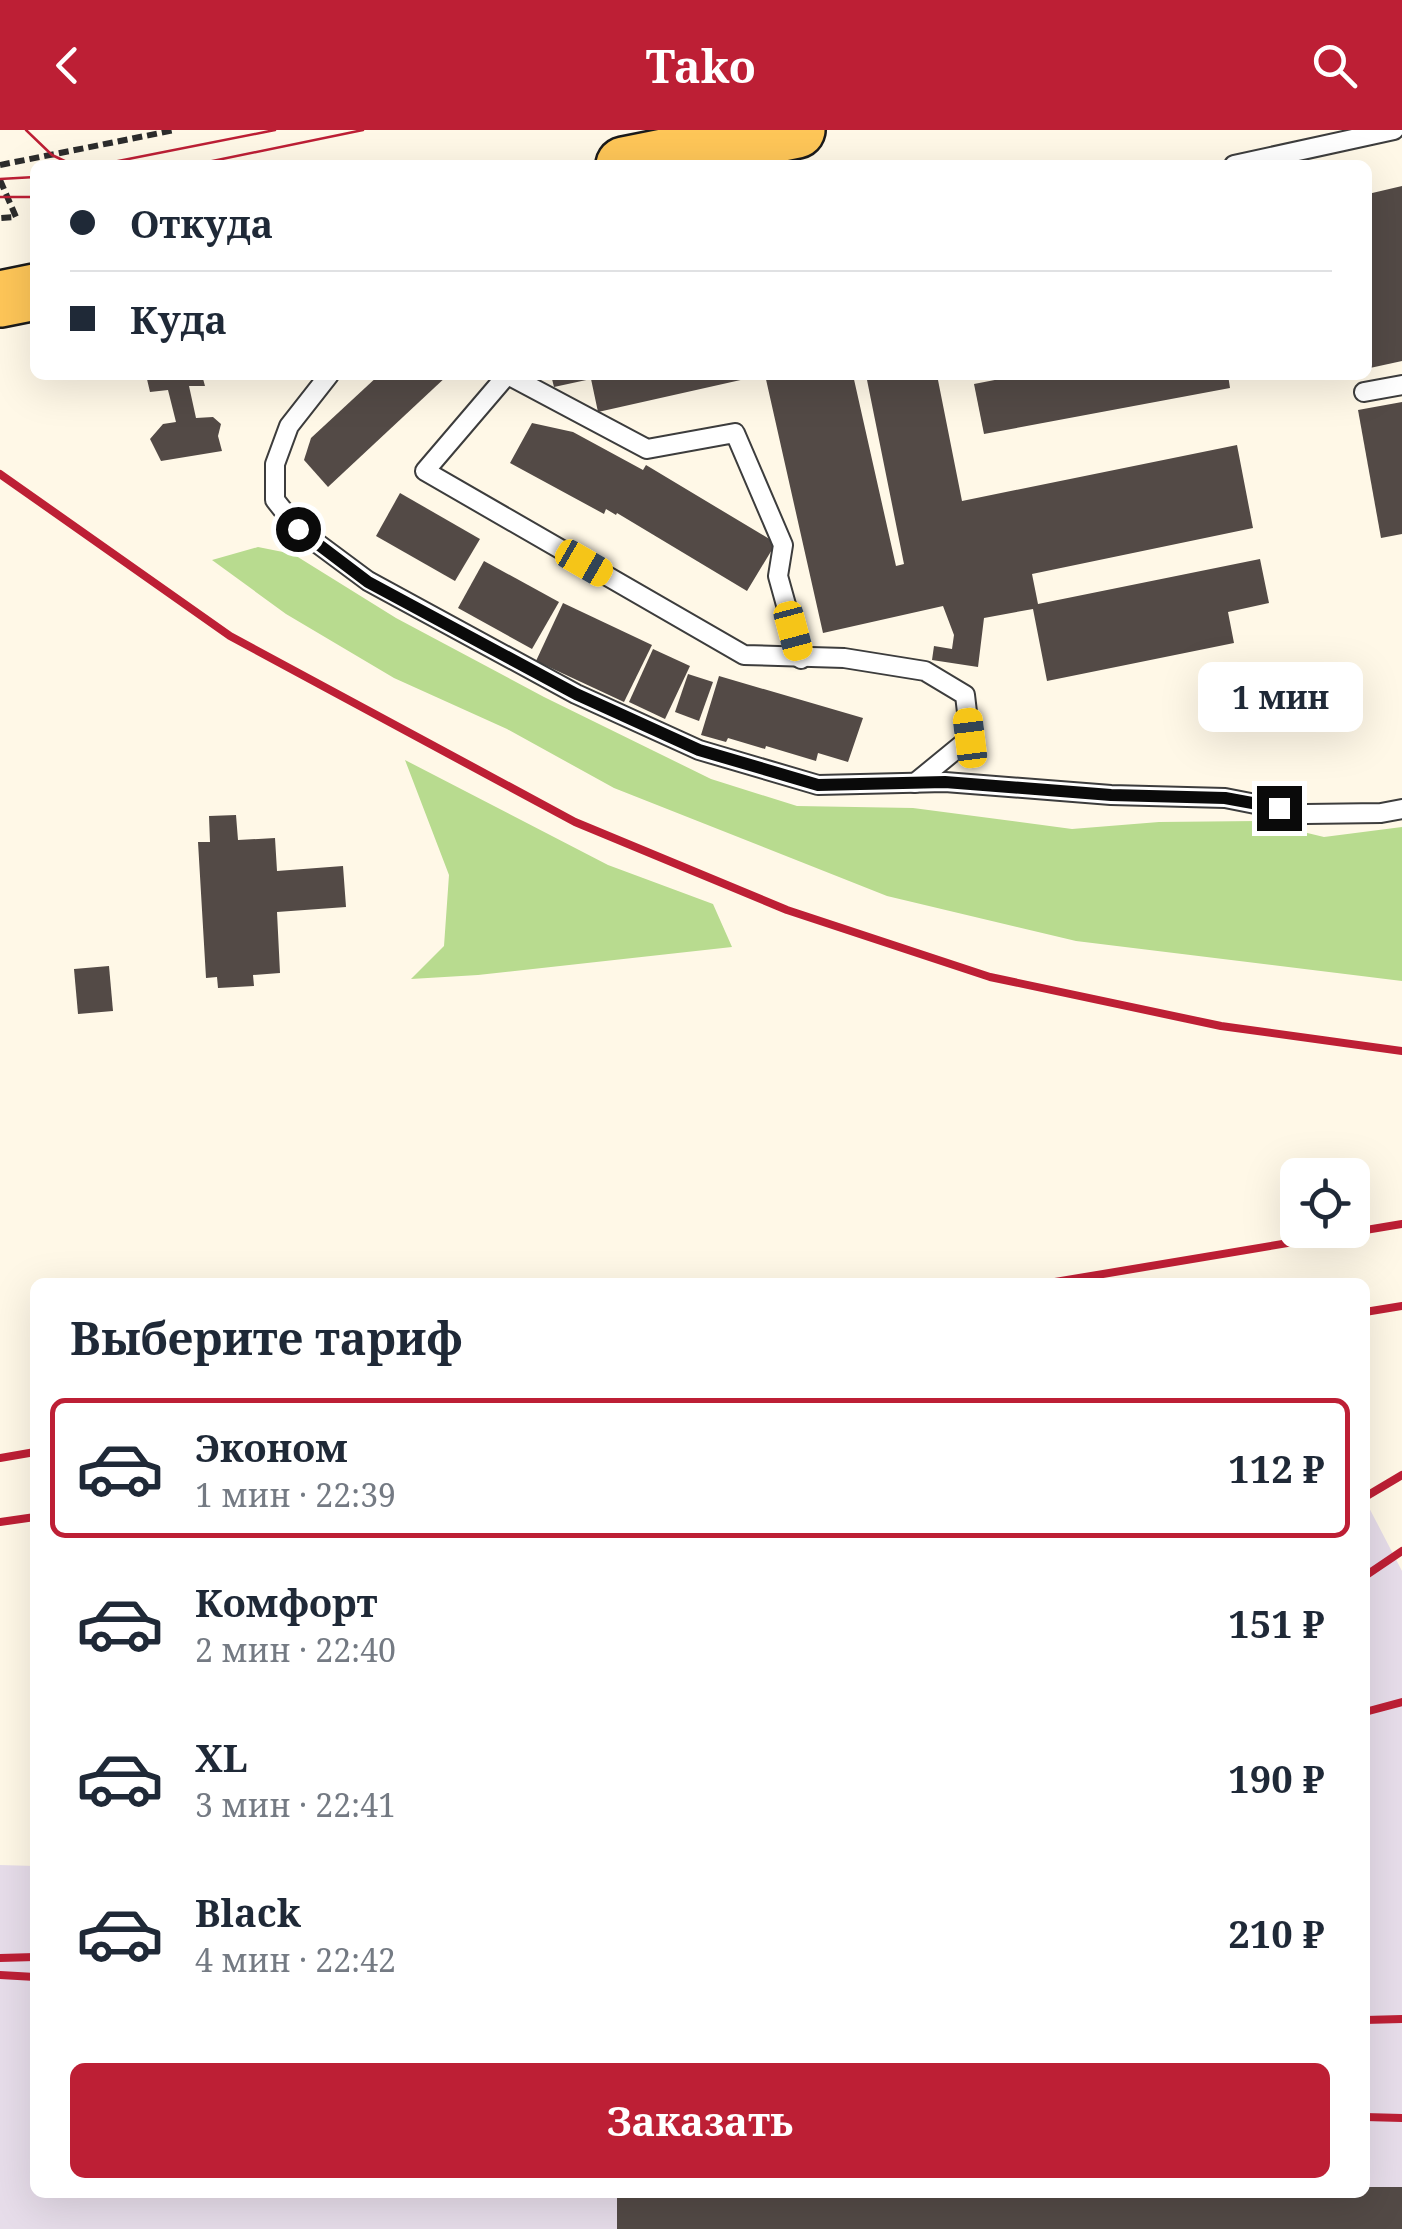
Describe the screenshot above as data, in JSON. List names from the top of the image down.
{
  "page": {
    "header": "Tako",
    "banner": ["Откуда", "Куда"],
    "bubble": "1 мин",
    "heading": "Выберите тариф",
    "list": [
      {
        "name": "Эконом",
        "note": "1 мин · 22:39",
        "value": "112 ₽"
      },
      {
        "name": "Комфорт",
        "note": "2 мин · 22:40",
        "value": "151 ₽"
      },
      {
        "name": "XL",
        "note": "3 мин · 22:41",
        "value": "190 ₽"
      },
      {
        "name": "Black",
        "note": "4 мин · 22:42",
        "value": "210 ₽"
      }
    ],
    "buttons": "Заказать"
  }
}
